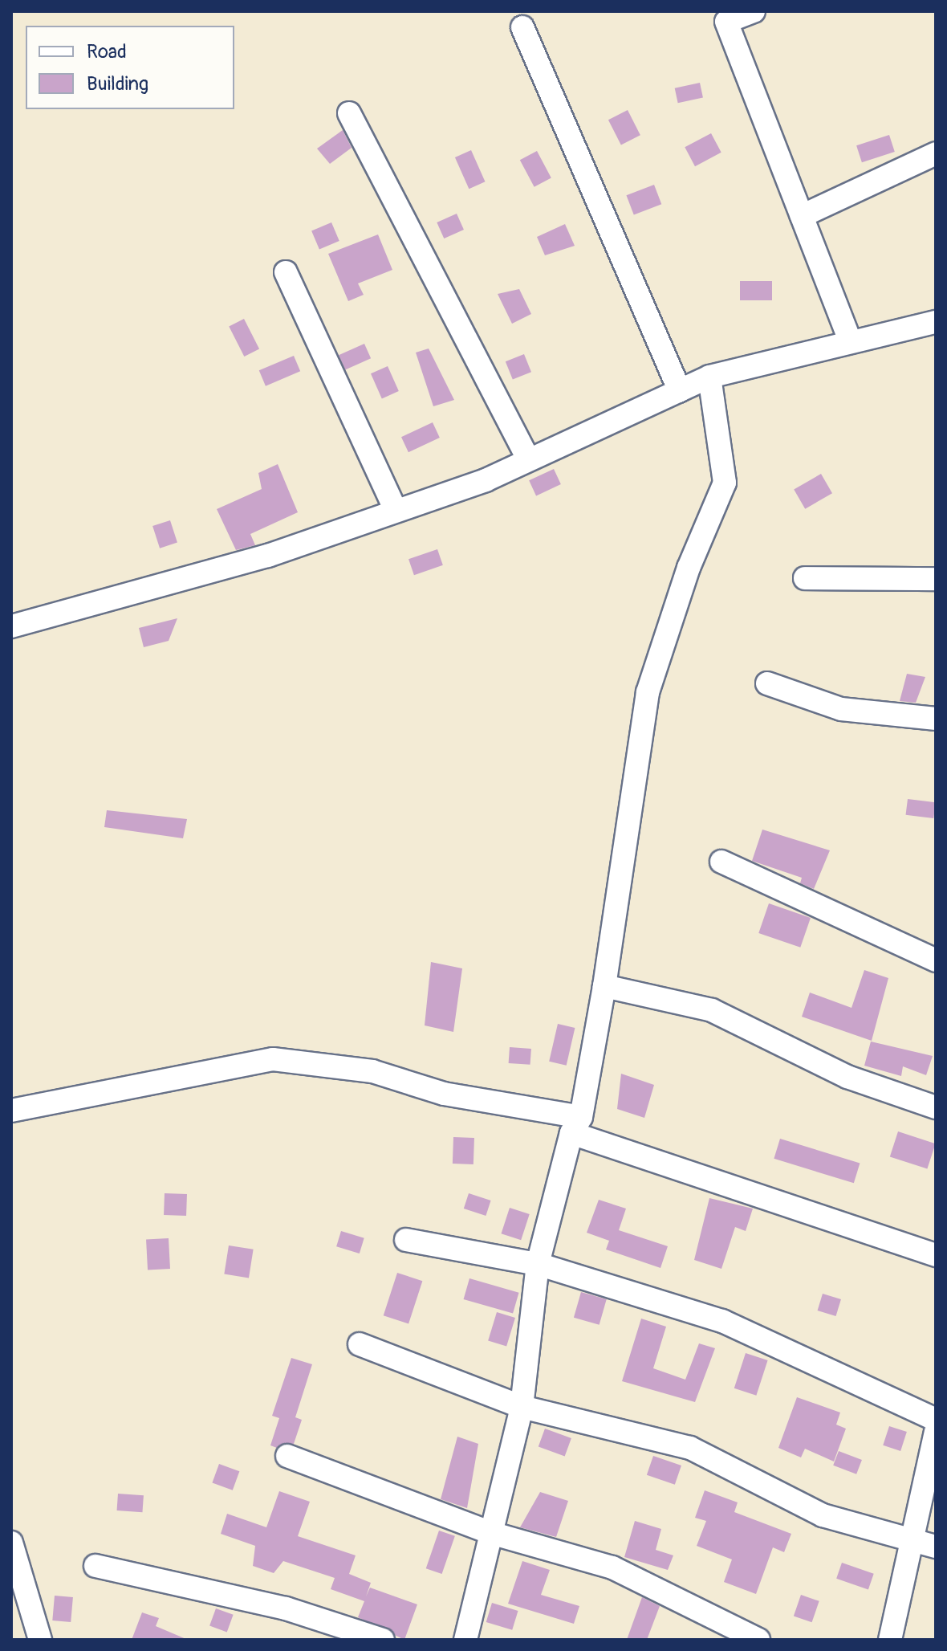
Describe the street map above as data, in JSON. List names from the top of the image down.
{
  "legend": ["Road", "Building"]
}
